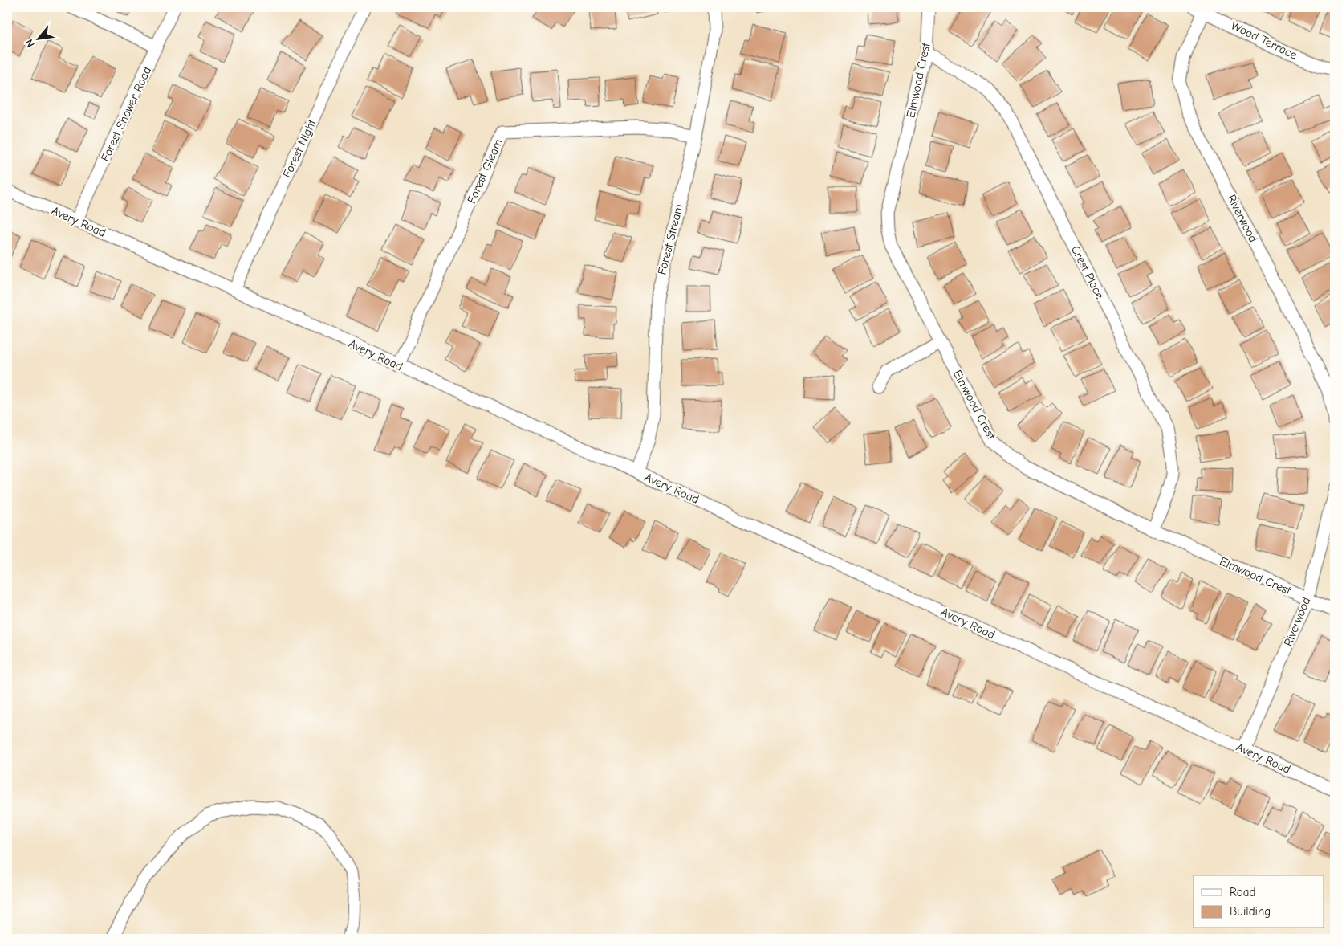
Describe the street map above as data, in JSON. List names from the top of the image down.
{
  "streets": {
    "street": [
      "Wood Terrace",
      "Elmwood Crest",
      "Forest Shower Road",
      "Forest Night",
      "Forest Gleam",
      "Riverwood",
      "Avery Road",
      "Forest Stream",
      "Crest Place"
    ]
  },
  "crossings": [
    ["Wood Terrace", "Riverwood"],
    ["Elmwood Crest", "Riverwood"],
    ["Elmwood Crest", "Crest Place"],
    ["Forest Shower Road", "Avery Road"],
    ["Forest Night", "Avery Road"],
    ["Forest Gleam", "Avery Road"],
    ["Forest Gleam", "Forest Stream"],
    ["Riverwood", "Avery Road"],
    ["Avery Road", "Forest Stream"]
  ],
  "legend": ["Road", "Building"],
  "north": "bottom left"
}
